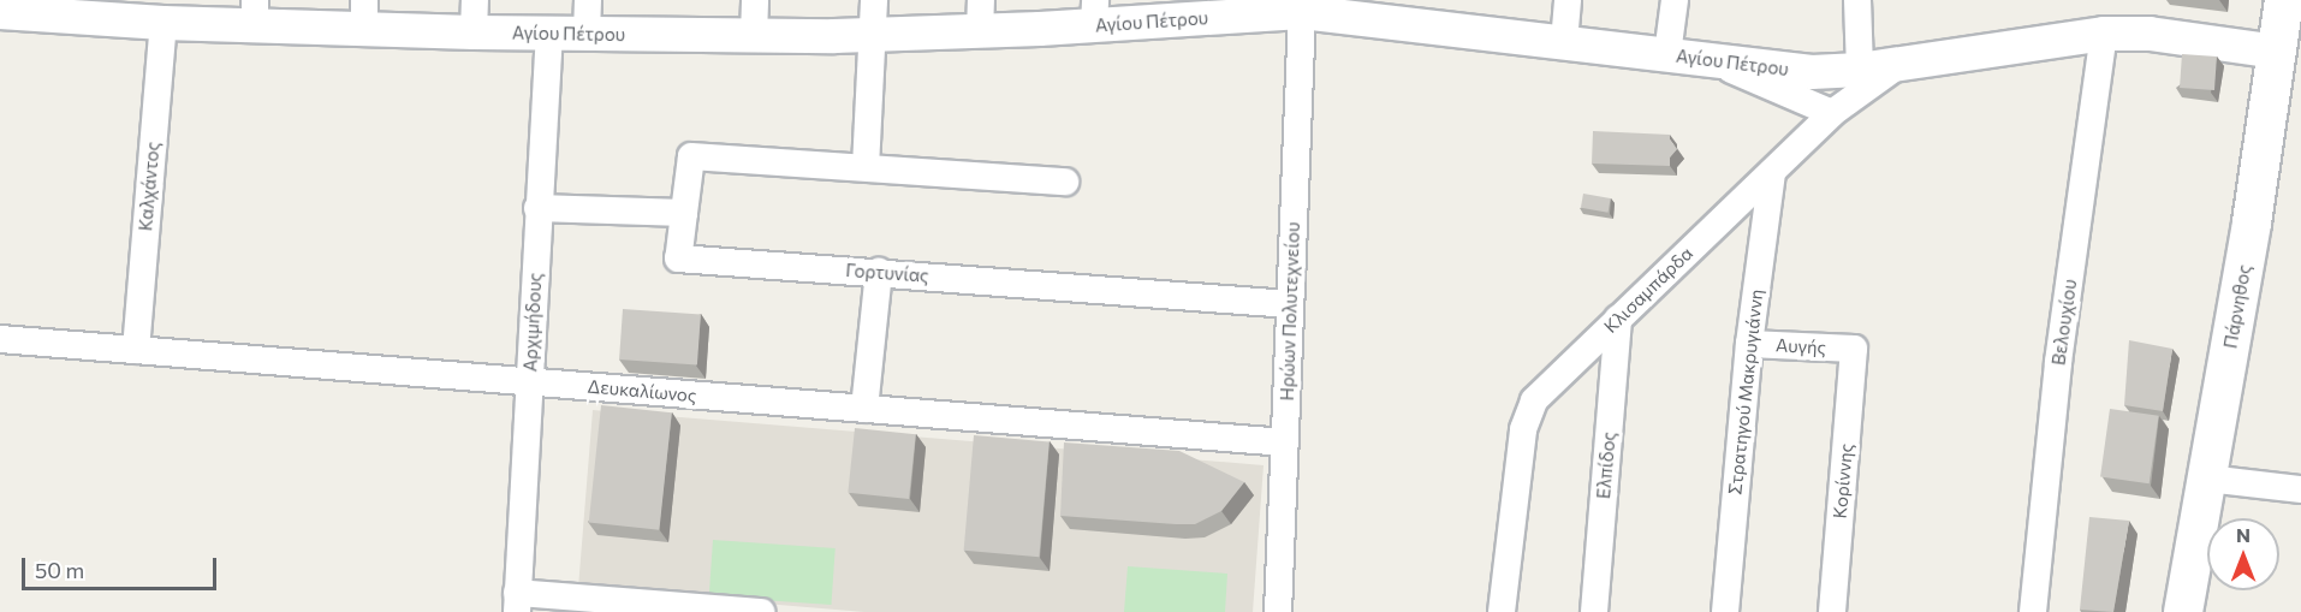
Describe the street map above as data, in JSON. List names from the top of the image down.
{
  "streets": {
    "main road": ["Πάρνηθος"],
    "street": [
      "Αγίου Πέτρου",
      "Καλχάντος",
      "Γορτυνίας",
      "Κλισαμπάρδα",
      "Ηρώων Πολυτεχνείου",
      "Αρχιμήδους",
      "Βελουχίου",
      "Αυγής",
      "Δευκαλίωνος",
      "Στρατηγού Μακρυγιάννη",
      "Ελπίδος",
      "Κορίννης"
    ]
  },
  "crossings": [
    ["Αγίου Πέτρου", "Καλχάντος"],
    ["Αγίου Πέτρου", "Κλισαμπάρδα"],
    ["Αγίου Πέτρου", "Πάρνηθος"],
    ["Αγίου Πέτρου", "Ηρώων Πολυτεχνείου"],
    ["Αγίου Πέτρου", "Αρχιμήδους"],
    ["Αγίου Πέτρου", "Βελουχίου"],
    ["Καλχάντος", "Δευκαλίωνος"],
    ["Γορτυνίας", "Ηρώων Πολυτεχνείου"],
    ["Κλισαμπάρδα", "Στρατηγού Μακρυγιάννη"],
    ["Κλισαμπάρδα", "Ελπίδος"],
    ["Ηρώων Πολυτεχνείου", "Δευκαλίωνος"],
    ["Αρχιμήδους", "Δευκαλίωνος"],
    ["Αυγής", "Στρατηγού Μακρυγιάννη"],
    ["Αυγής", "Κορίννης"]
  ],
  "scale_bar": "50 m",
  "north": "top"
}
